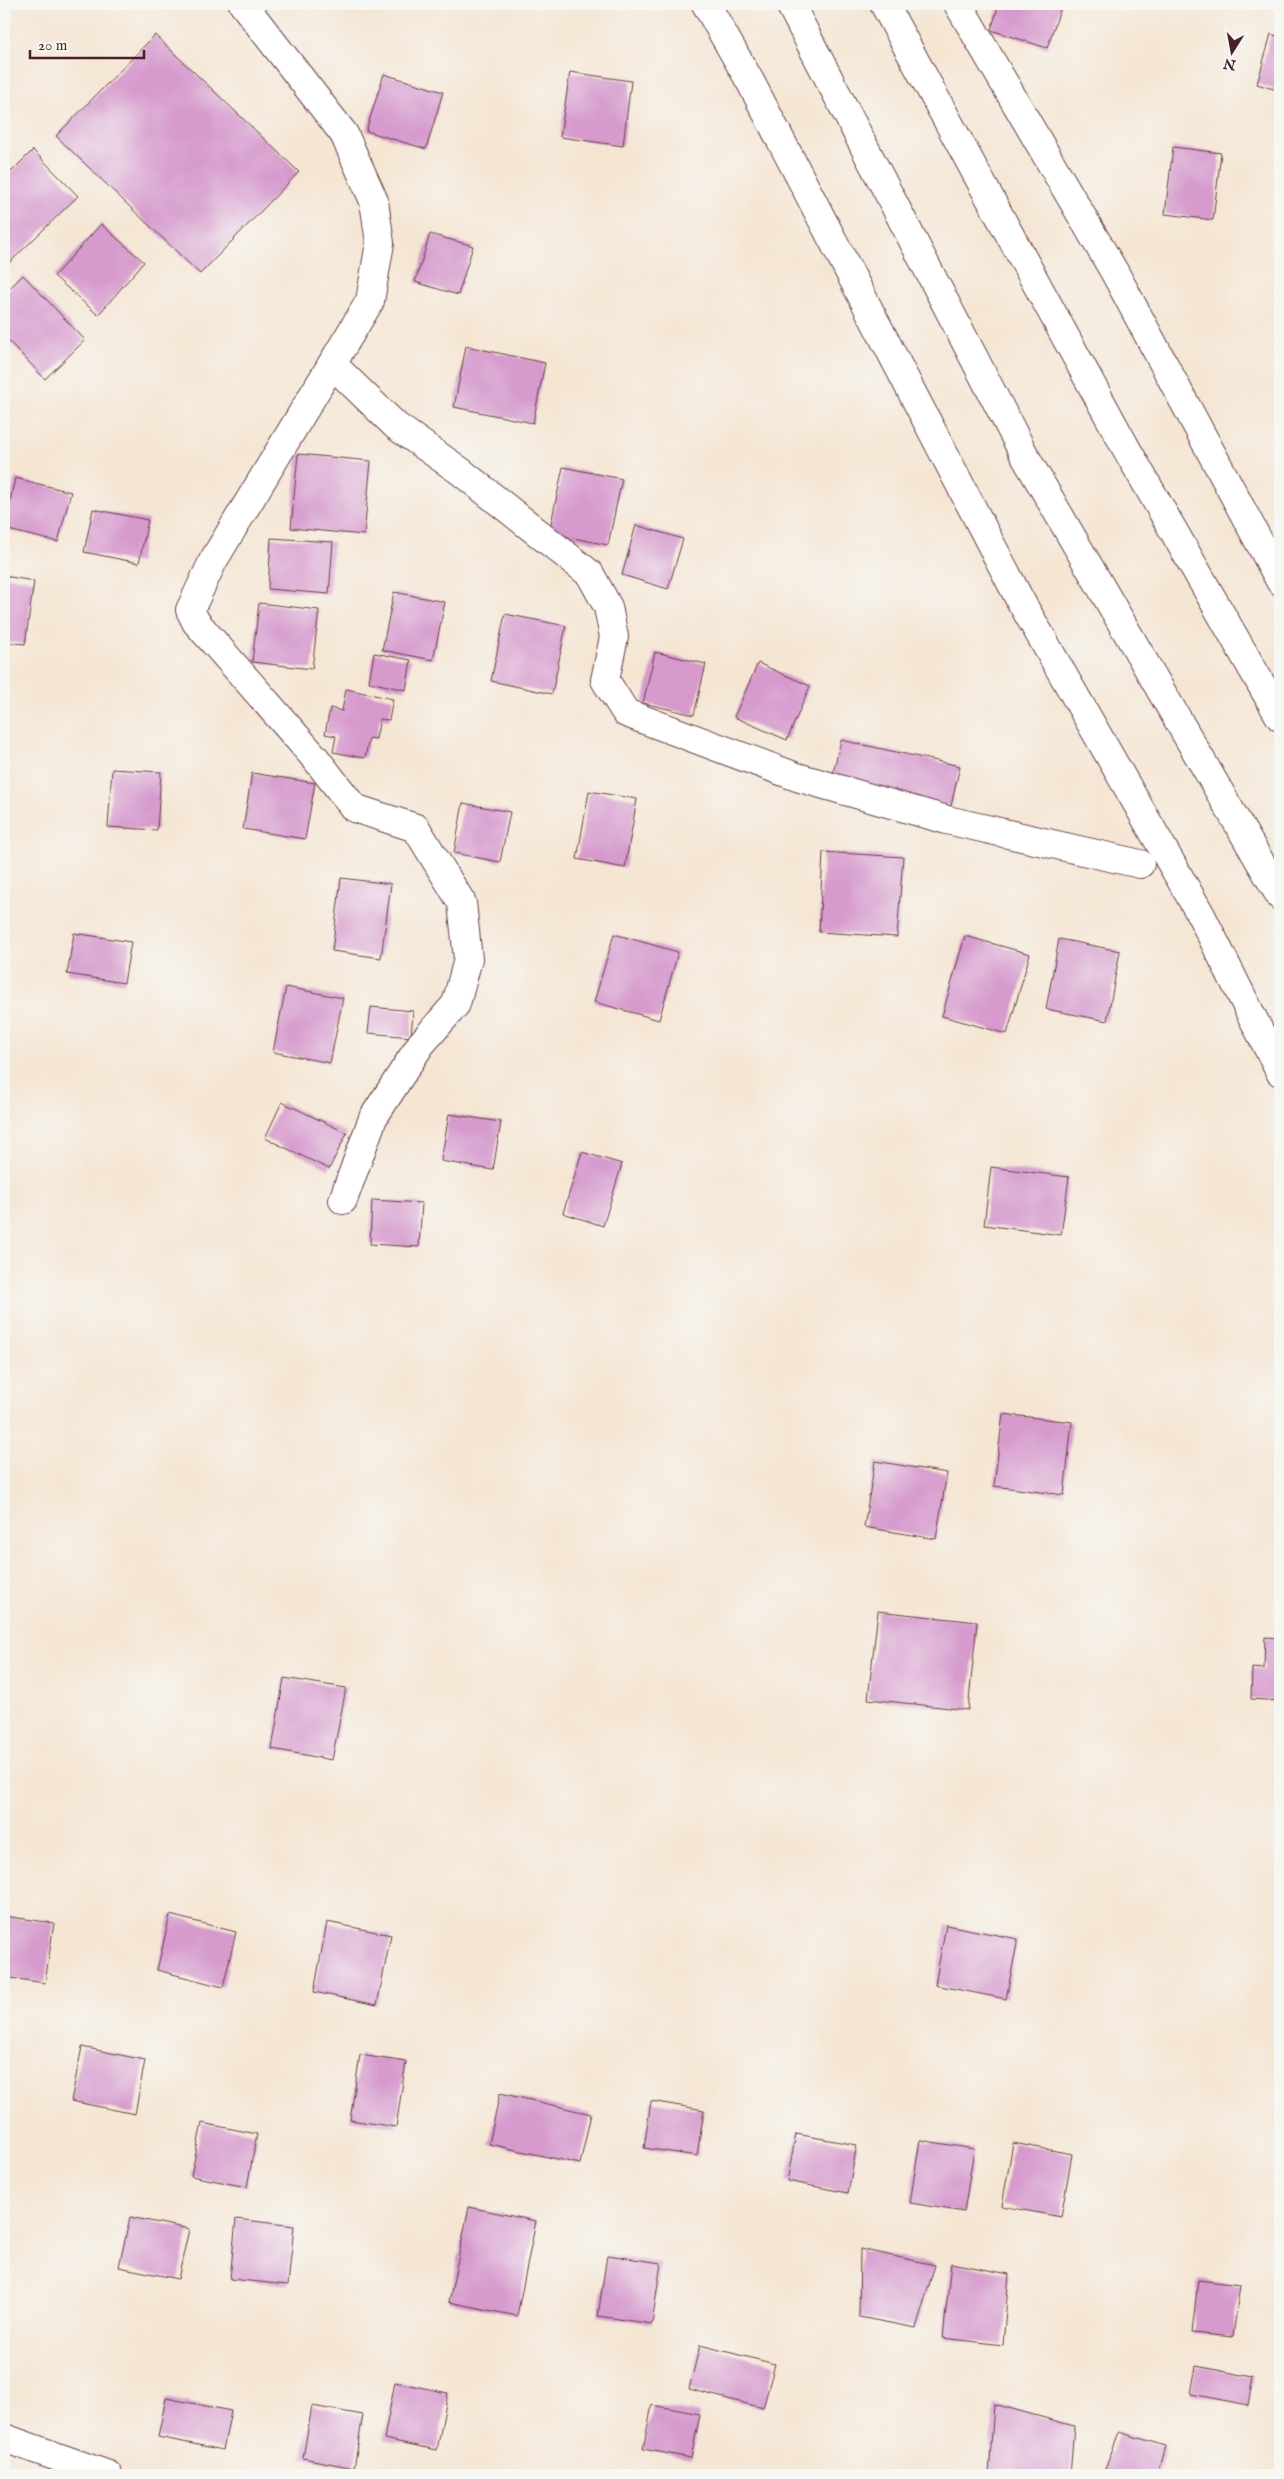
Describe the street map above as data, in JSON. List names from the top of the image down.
{
  "scale_bar": "20 m",
  "north": "bottom"
}
